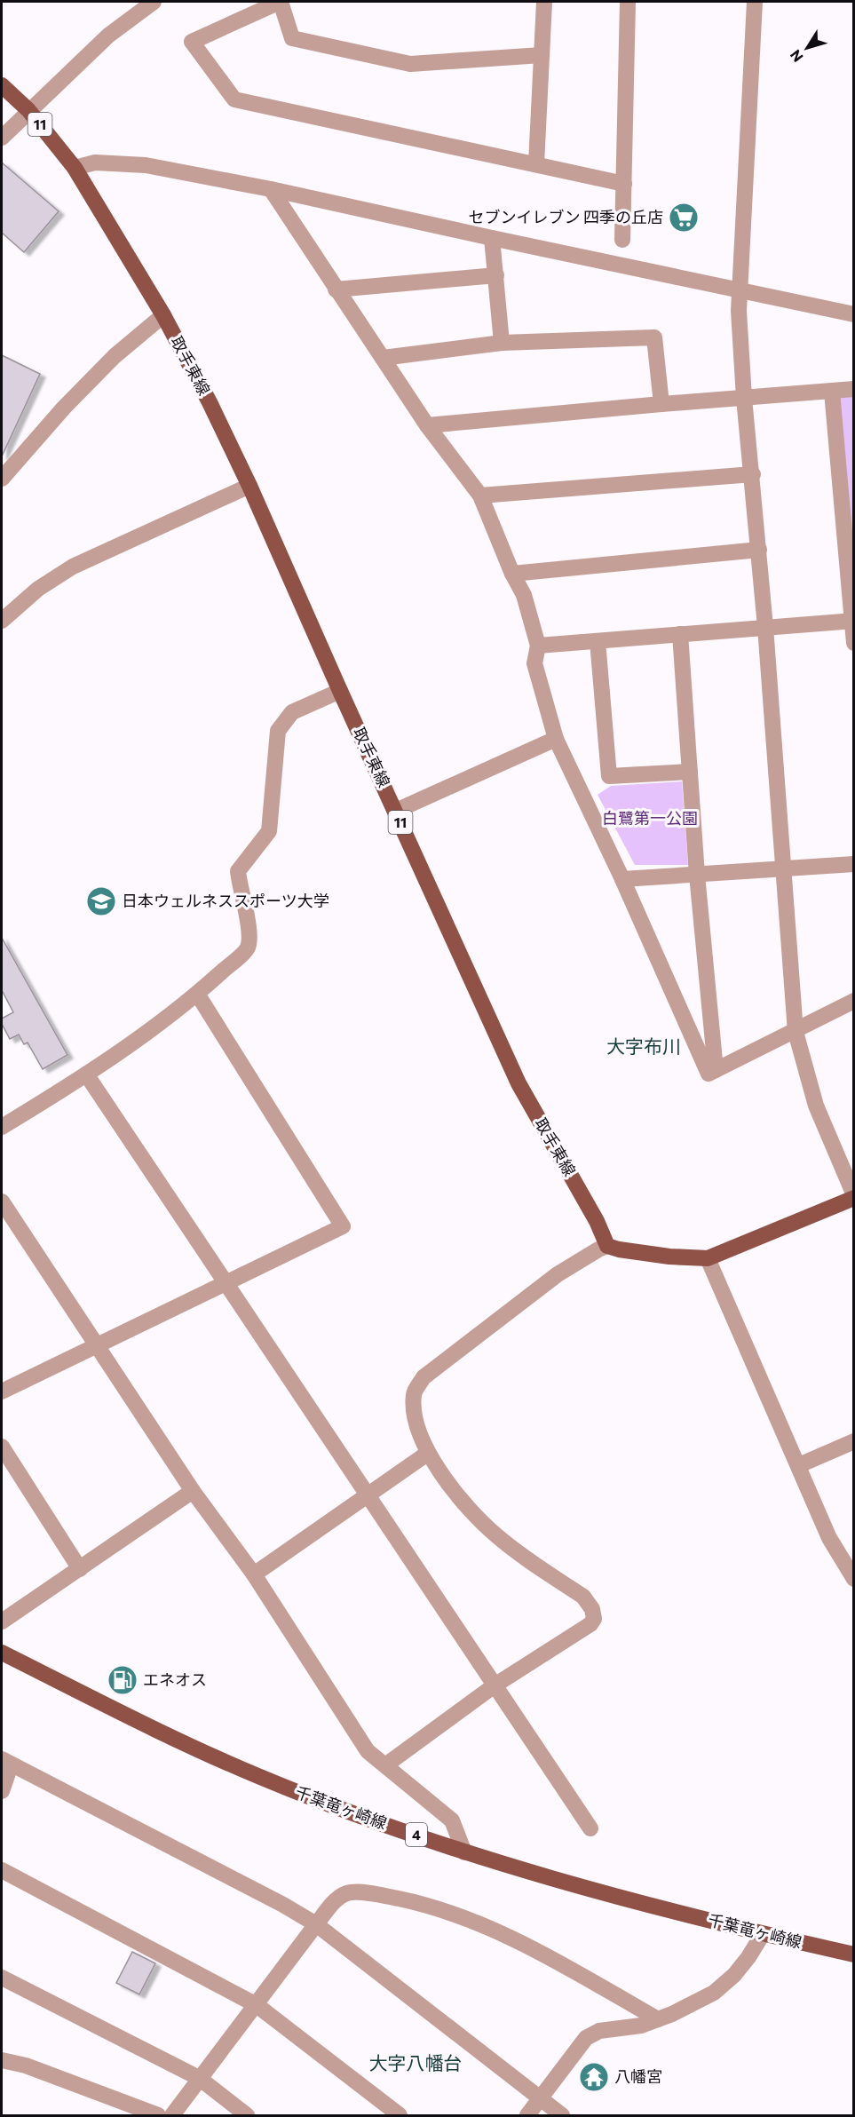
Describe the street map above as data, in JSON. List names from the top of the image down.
{
  "streets": {
    "main road": [
      "11",
      "取手東線",
      "千葉竜ヶ崎線",
      "4"
    ]
  },
  "districts": ["大字布川", "大字八幡台"],
  "parks": ["白鷺第一公園"],
  "places": {
    "supermarket": ["セブンイレブン 四季の丘店"],
    "school or university": ["日本ウェルネススポーツ大学"],
    "fuel station": ["エネオス"],
    "temple": ["八幡宮"]
  },
  "north": "bottom left"
}
